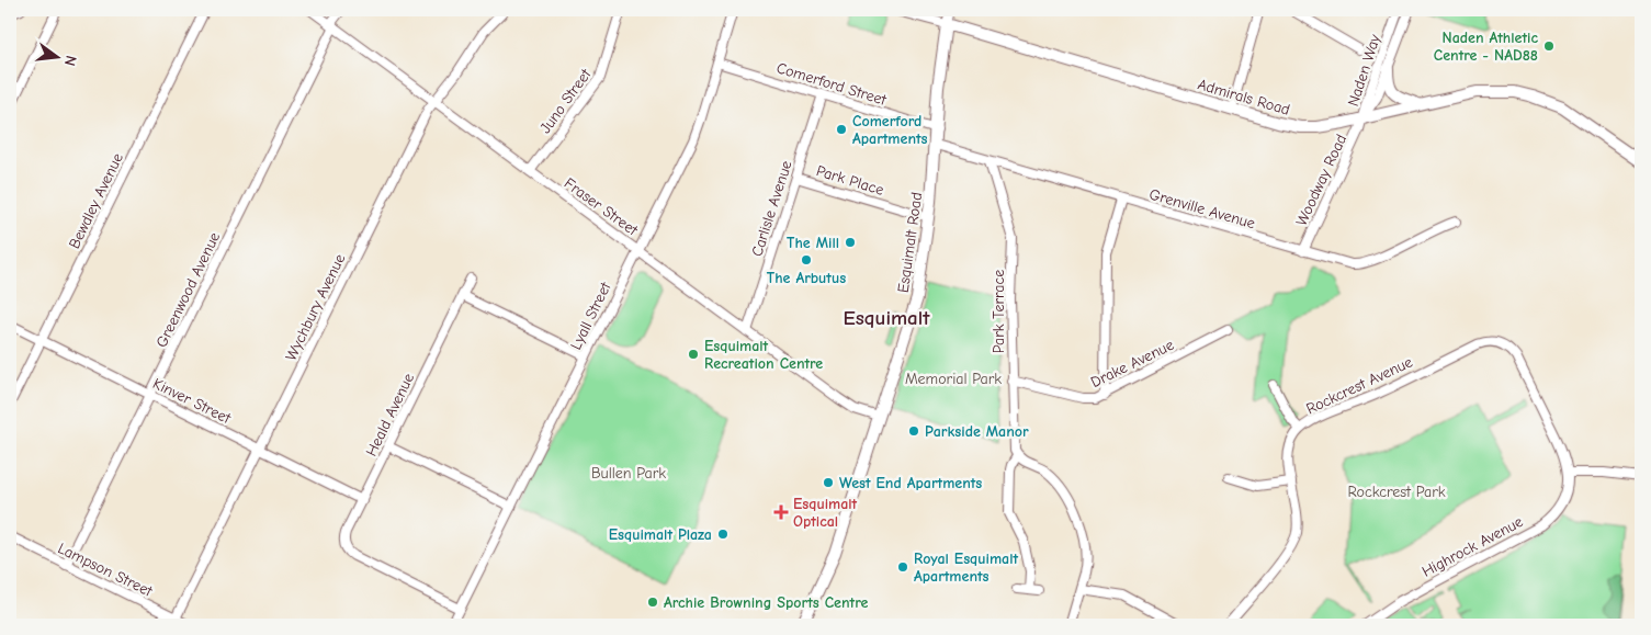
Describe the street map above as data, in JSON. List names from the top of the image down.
{
  "streets": {
    "main road": ["Admirals Road", "Esquimalt Road"],
    "street": [
      "Naden Way",
      "Comerford Street",
      "Juno Street",
      "Park Place",
      "Woodway Road",
      "Bewdley Avenue",
      "Fraser Street",
      "Carlisle Avenue",
      "Grenville Avenue",
      "Greenwood Avenue",
      "Wychbury Avenue",
      "Park Terrace",
      "Lyall Street",
      "Drake Avenue",
      "Rockcrest Avenue",
      "Kinver Street",
      "Heald Avenue",
      "Highrock Avenue",
      "Lampson Street"
    ]
  },
  "crossings": [
    ["Naden Way", "Admirals Road"],
    ["Naden Way", "Woodway Road"],
    ["Comerford Street", "Carlisle Avenue"],
    ["Comerford Street", "Esquimalt Road"],
    ["Comerford Street", "Lyall Street"],
    ["Admirals Road", "Woodway Road"],
    ["Admirals Road", "Esquimalt Road"],
    ["Juno Street", "Fraser Street"],
    ["Park Place", "Carlisle Avenue"],
    ["Park Place", "Esquimalt Road"],
    ["Woodway Road", "Grenville Avenue"],
    ["Bewdley Avenue", "Kinver Street"],
    ["Fraser Street", "Carlisle Avenue"],
    ["Fraser Street", "Esquimalt Road"],
    ["Fraser Street", "Greenwood Avenue"],
    ["Fraser Street", "Wychbury Avenue"],
    ["Fraser Street", "Lyall Street"],
    ["Grenville Avenue", "Esquimalt Road"],
    ["Grenville Avenue", "Park Terrace"],
    ["Greenwood Avenue", "Kinver Street"],
    ["Greenwood Avenue", "Lampson Street"],
    ["Wychbury Avenue", "Kinver Street"],
    ["Wychbury Avenue", "Lampson Street"],
    ["Park Terrace", "Drake Avenue"],
    ["Lyall Street", "Heald Avenue"],
    ["Rockcrest Avenue", "Highrock Avenue"],
    ["Kinver Street", "Heald Avenue"]
  ],
  "districts": ["Esquimalt"],
  "parks": ["Memorial Park", "Bullen Park", "Rockcrest Park"],
  "places": {
    "other": [
      "Naden Athletic Centre - NAD88",
      "Comerford Apartments",
      "The Mill",
      "The Arbutus",
      "Esquimalt Recreation Centre",
      "Parkside Manor",
      "West End Apartments",
      "Esquimalt Plaza",
      "Royal Esquimalt Apartments",
      "Archie Browning Sports Centre"
    ],
    "health": ["Esquimalt Optical"]
  },
  "north": "right"
}
